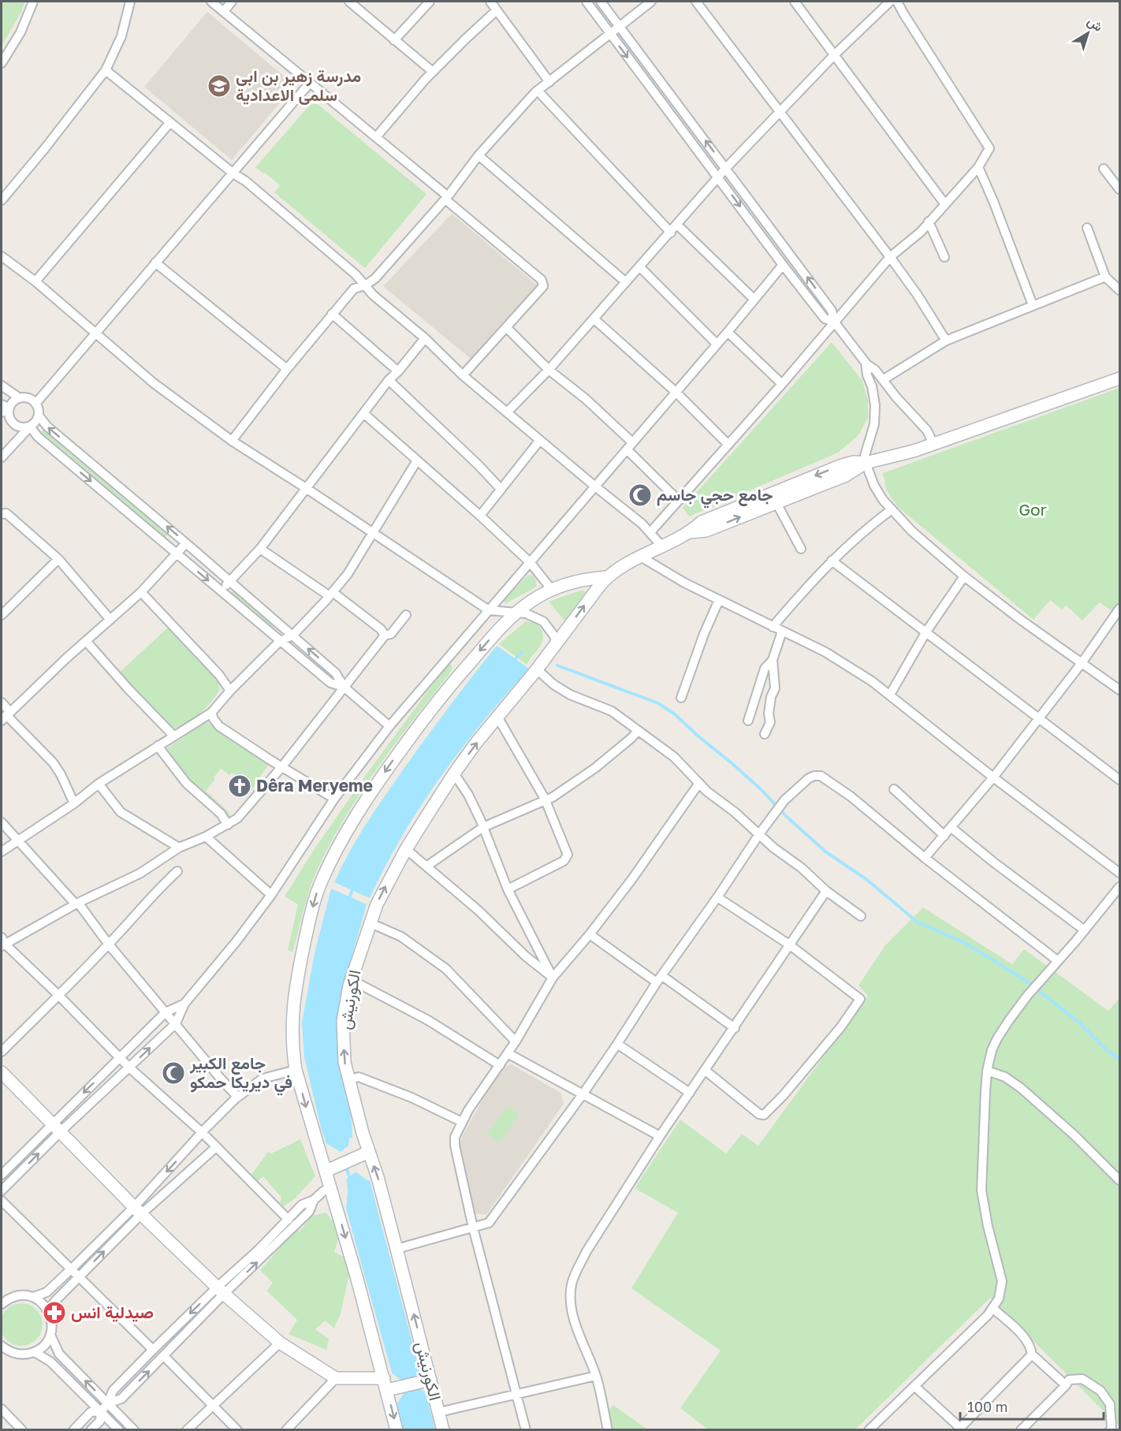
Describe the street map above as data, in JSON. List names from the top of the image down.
{
  "streets": {
    "main road": ["الكورنيش"]
  },
  "parks": ["Gor"],
  "places": {
    "school or university": ["مدرسة زهير بن ابي سلمى الاعدادية"],
    "mosque": ["جامع حجي جاسم", "جامع الكبير في ديريكا حمكو"],
    "church": ["Dêra Meryeme"],
    "pharmacy": ["صيدلية انس"]
  },
  "scale_bar": "100 m",
  "north": "top right"
}
